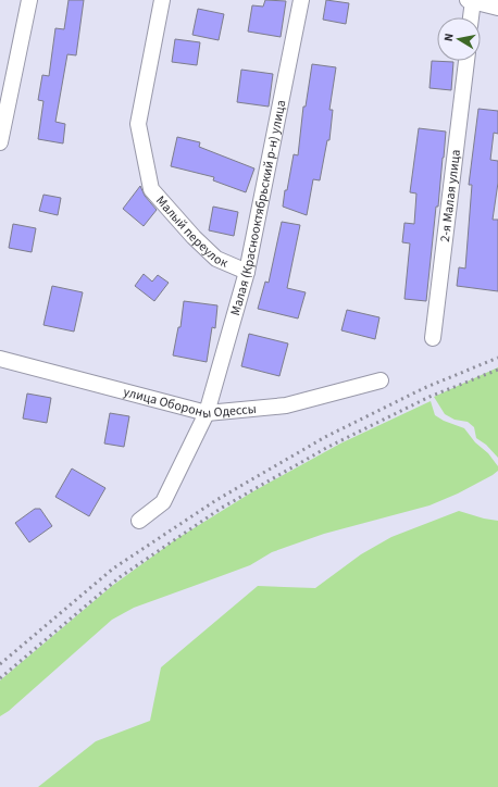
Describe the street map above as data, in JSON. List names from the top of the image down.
{
  "streets": {
    "street": [
      "2-я Малая улица",
      "Малая (Краснооктябрьский р-н) улица",
      "Малый переулок",
      "улица Обороны Одессы"
    ]
  },
  "crossings": [
    ["Малая (Краснооктябрьский р-н) улица", "Малый переулок"],
    ["Малая (Краснооктябрьский р-н) улица", "улица Обороны Одессы"]
  ],
  "north": "left"
}
